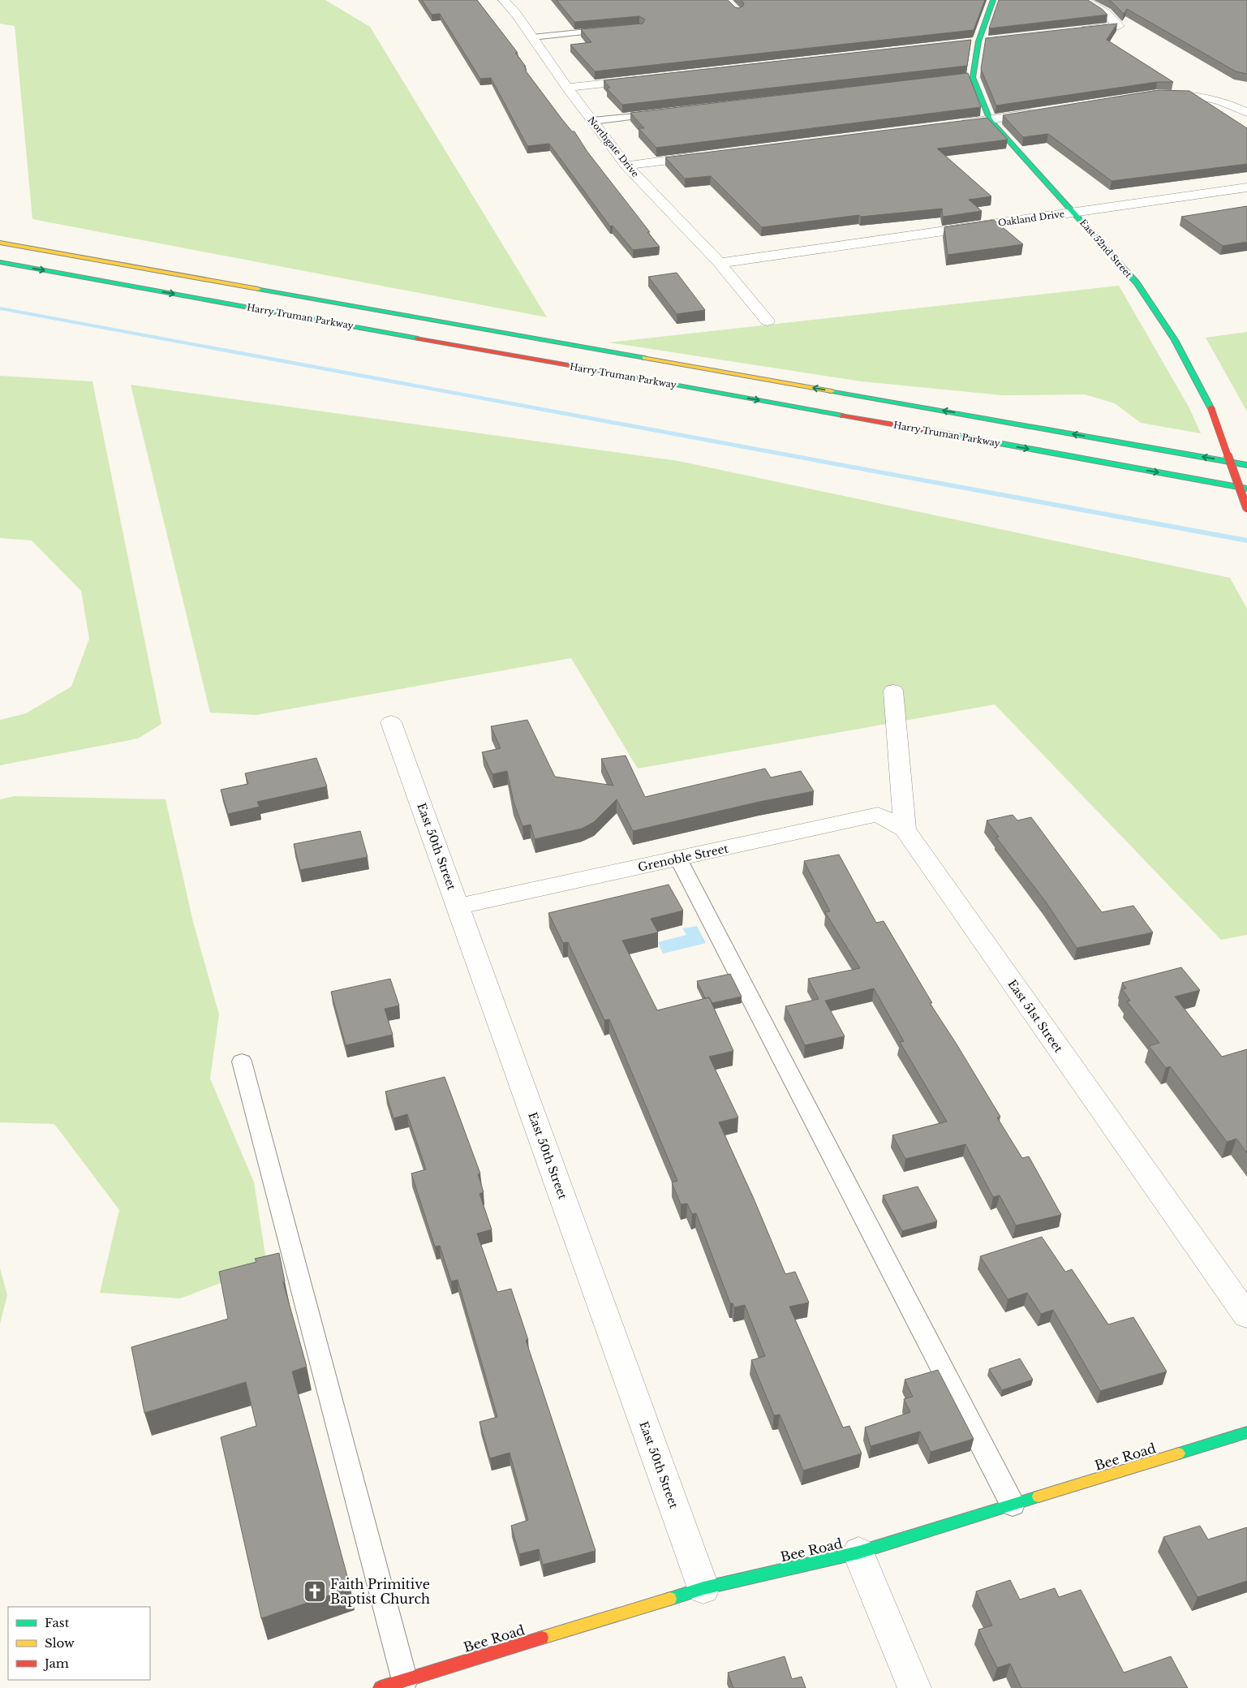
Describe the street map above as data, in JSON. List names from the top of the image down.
{
  "streets": {
    "main road": ["East 52nd Street", "Harry Truman Parkway", "Bee Road"],
    "street": [
      "Northgate Drive",
      "Oakland Drive",
      "East 50th Street",
      "Grenoble Street",
      "East 51st Street"
    ]
  },
  "crossings": [
    ["Northgate Drive", "Oakland Drive"],
    ["Oakland Drive", "East 52nd Street"],
    ["East 50th Street", "Grenoble Street"],
    ["East 50th Street", "Bee Road"],
    ["Grenoble Street", "East 51st Street"]
  ],
  "places": {
    "church": ["Faith Primitive Baptist Church"]
  },
  "legend": ["Fast", "Slow", "Jam"]
}
